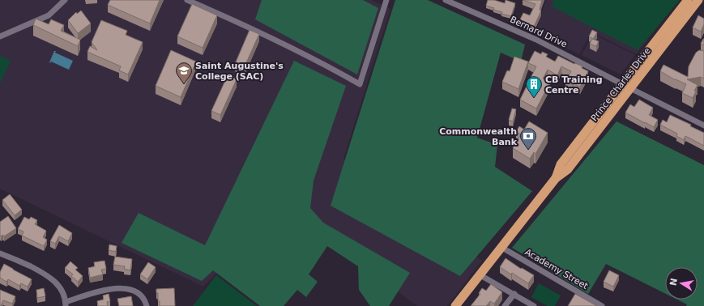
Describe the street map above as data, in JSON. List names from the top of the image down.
{
  "streets": {
    "highway": ["Prince Charles Drive"],
    "street": ["Bernard Drive", "Academy Street"]
  },
  "crossings": [
    ["Bernard Drive", "Prince Charles Drive"],
    ["Prince Charles Drive", "Academy Street"]
  ],
  "places": {
    "school or university": ["Saint Augustine's College (SAC)"],
    "building": ["CB Training Centre"],
    "bank": ["Commonwealth Bank"]
  },
  "north": "left"
}
